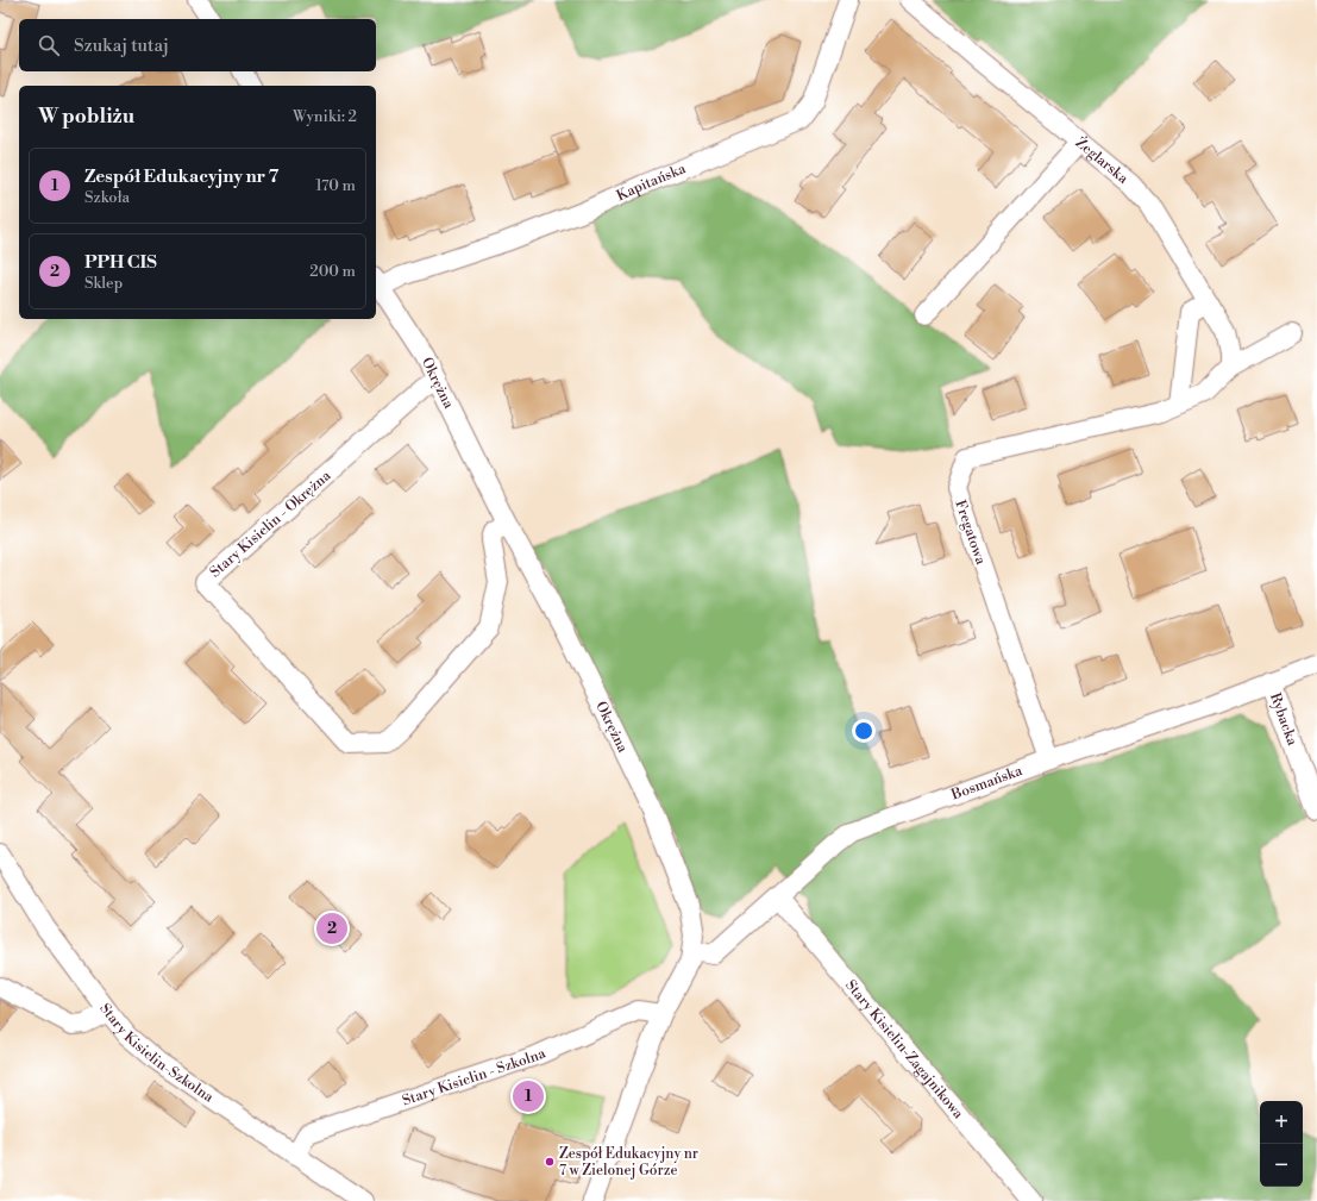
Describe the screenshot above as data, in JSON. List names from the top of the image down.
{
  "streets": {
    "street": [
      "Żeglarska",
      "Kapitańska",
      "Okrężna",
      "Stary Kisielin - Okrężna",
      "Fregatowa",
      "Rybacka",
      "Bosmańska",
      "Stary Kisielin-Zagajnikowa",
      "Stary Kisielin-Szkolna",
      "Stary Kisielin - Szkolna"
    ]
  },
  "crossings": [
    ["Żeglarska", "Fregatowa"],
    ["Kapitańska", "Okrężna"],
    ["Okrężna", "Stary Kisielin - Okrężna"],
    ["Okrężna", "Bosmańska"],
    ["Okrężna", "Stary Kisielin - Szkolna"],
    ["Fregatowa", "Bosmańska"],
    ["Rybacka", "Bosmańska"],
    ["Bosmańska", "Stary Kisielin-Zagajnikowa"],
    ["Stary Kisielin-Szkolna", "Stary Kisielin - Szkolna"]
  ],
  "places": ["Zespół Edukacyjny nr 7 w Zielonej Górze"],
  "page": {
    "search": "Szukaj tutaj",
    "heading": ["W pobliżu", "Wyniki: 2"],
    "list": [
      {
        "mark": "1",
        "name": "Zespół Edukacyjny nr 7",
        "note": "Szkoła",
        "value": "170 m"
      },
      {
        "mark": "2",
        "name": "PPH CIS",
        "note": "Sklep",
        "value": "200 m"
      }
    ],
    "pins": ["2", "1"],
    "map_buttons": ["+", "−"]
  }
}
